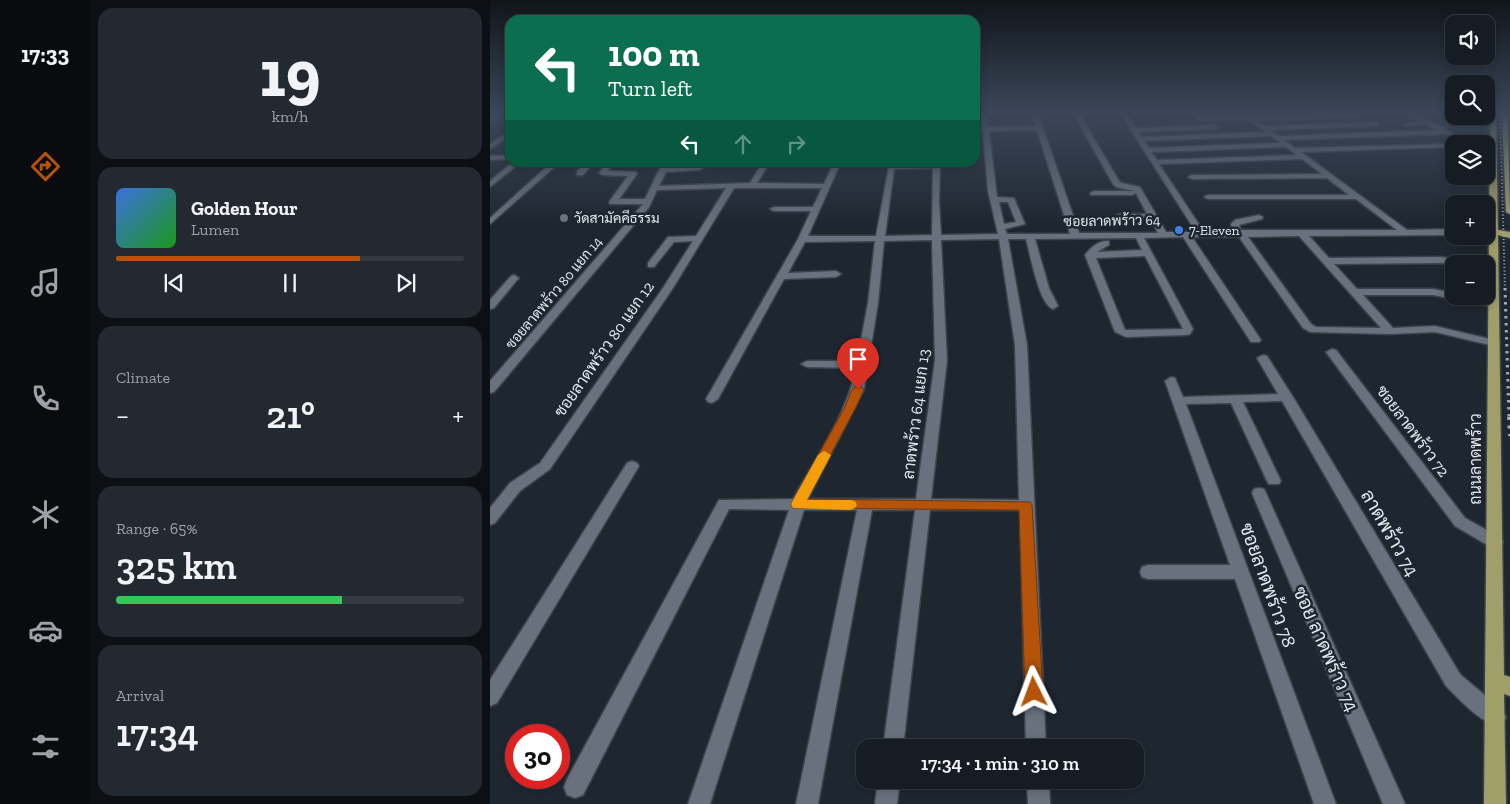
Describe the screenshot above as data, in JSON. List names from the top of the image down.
{
  "streets": {
    "main road": ["ถนนลาดพร้าว"],
    "street": [
      "ซอยลาดพร้าว 64",
      "ซอยลาดพร้าว 80 แยก 14",
      "ซอยลาดพร้าว 80 แยก 12",
      "ลาดพร้าว 64 แยก 13",
      "ซอยลาดพร้าว 72",
      "ลาดพร้าว 74",
      "ซอยลาดพร้าว 78",
      "ซอย ลาดพร้าว 74"
    ]
  },
  "crossings": [
    ["ซอยลาดพร้าว 64", "ลาดพร้าว 64 แยก 13"],
    ["ซอยลาดพร้าว 72", "ถนนลาดพร้าว"],
    ["ถนนลาดพร้าว", "ลาดพร้าว 74"]
  ],
  "places": ["วัดสามัคคีธรรม", "7-Eleven"],
  "page": {
    "tabs": "17:33",
    "tile": [
      ["19", "km/h"],
      "Climate",
      ["Range · 65%", "325 km"],
      ["Arrival", "17:34"]
    ],
    "map_buttons": ["+", "−"],
    "turn": ["100 m", "Turn left"],
    "song": ["Golden Hour", "Lumen"],
    "heat": ["−", "21°", "+"],
    "limit": "30",
    "trip": "17:34 · 1 min · 310 m"
  }
}
